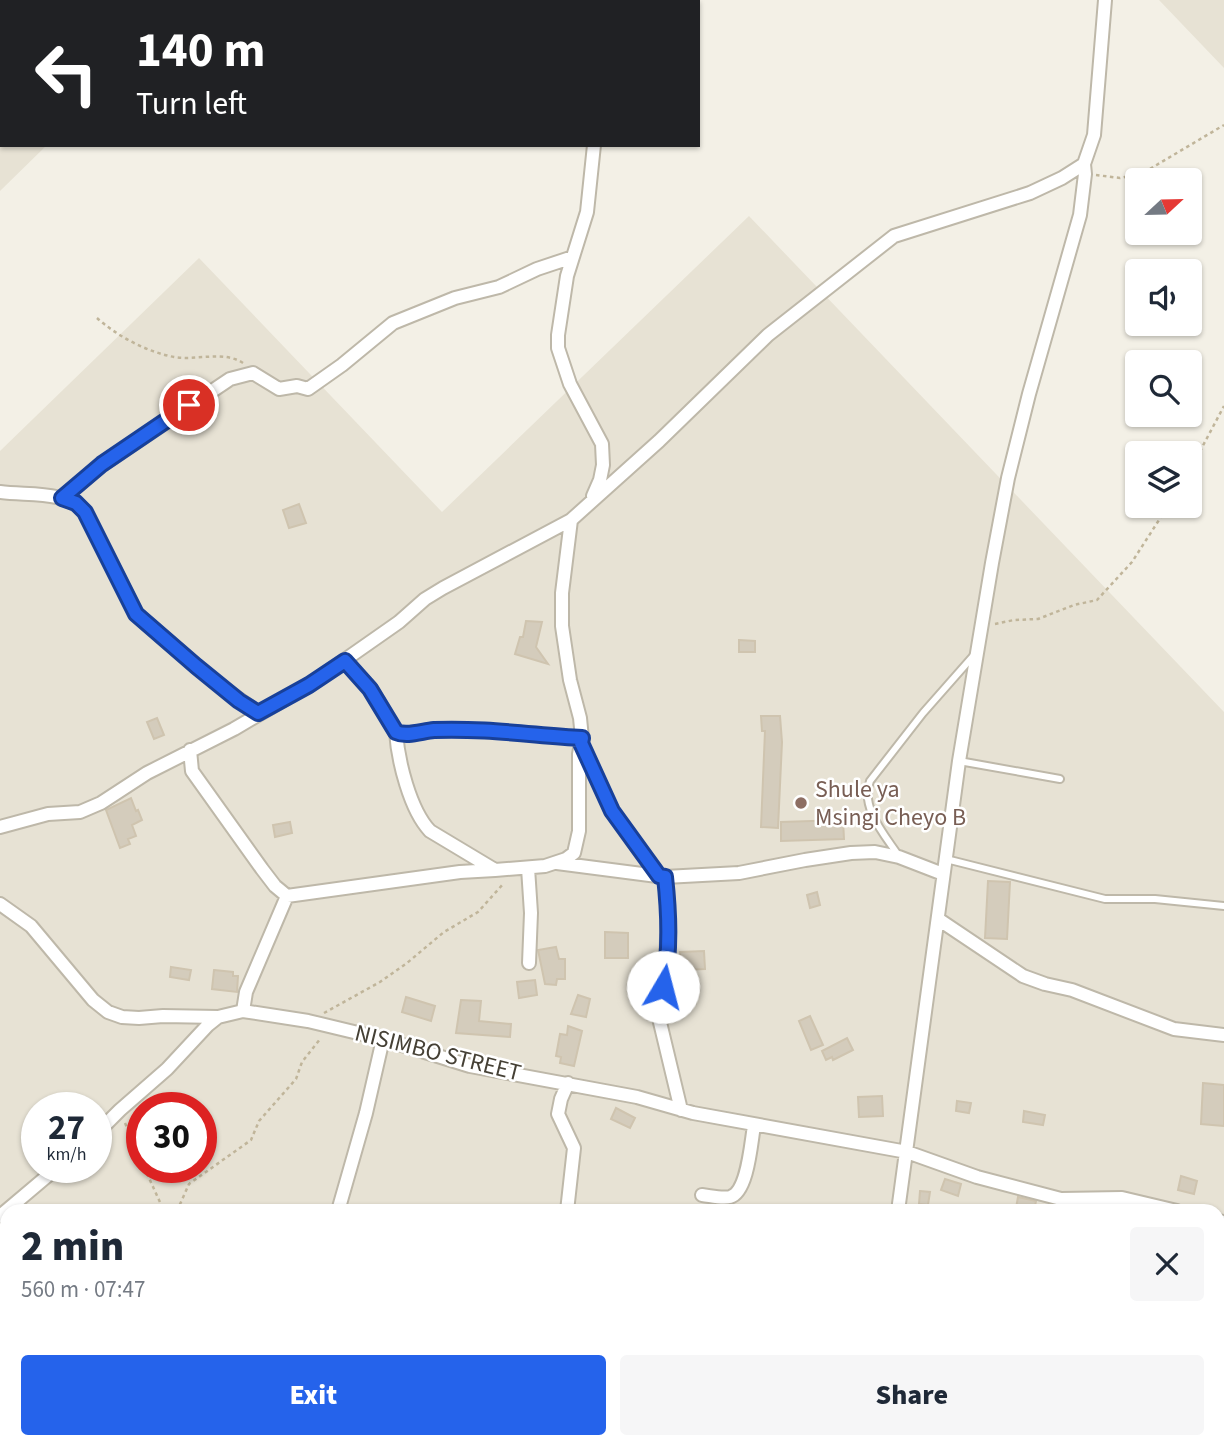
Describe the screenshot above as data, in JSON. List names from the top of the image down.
{
  "streets": {
    "street": ["NISIMBO STREET"]
  },
  "places": ["Shule ya Msingi Cheyo B"],
  "north": "right",
  "page": {
    "turn": ["140 m", "Turn left"],
    "speed": "27 km/h",
    "limit": "30",
    "heading": ["2 min", "560 m · 07:47"],
    "buttons": ["Exit", "Share"]
  }
}
